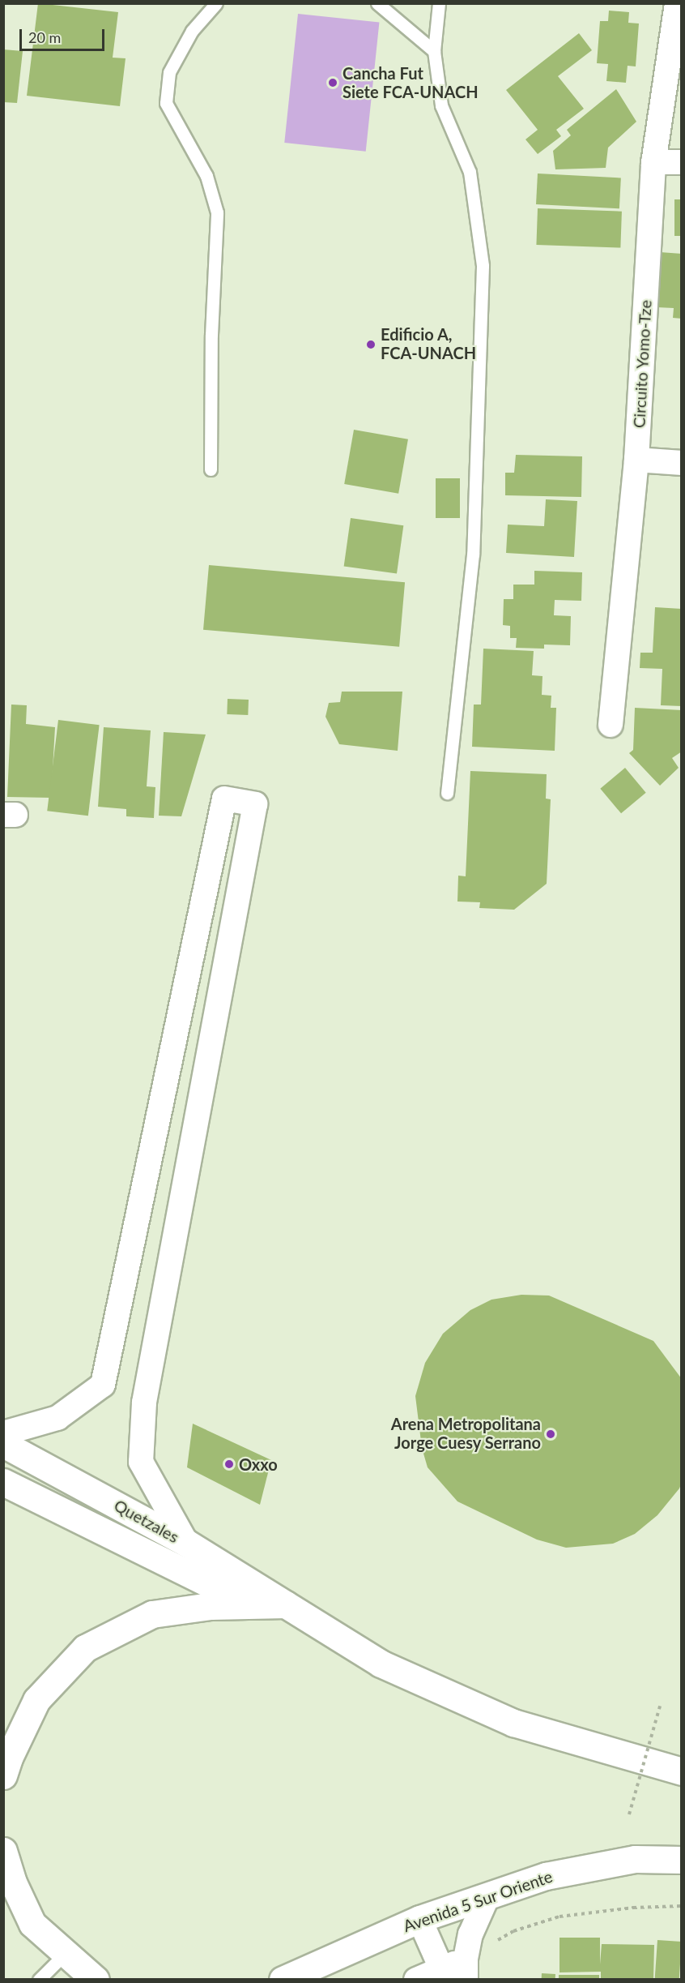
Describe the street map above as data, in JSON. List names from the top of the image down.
{
  "streets": {
    "main road": ["Quetzales", "Avenida 5 Sur Oriente"],
    "street": ["Circuito Yomo-Tze"]
  },
  "places": [
    "Cancha Fut Siete FCA-UNACH",
    "Edificio A, FCA-UNACH",
    "Arena Metropolitana Jorge Cuesy Serrano",
    "Oxxo"
  ],
  "scale_bar": "20 m"
}
